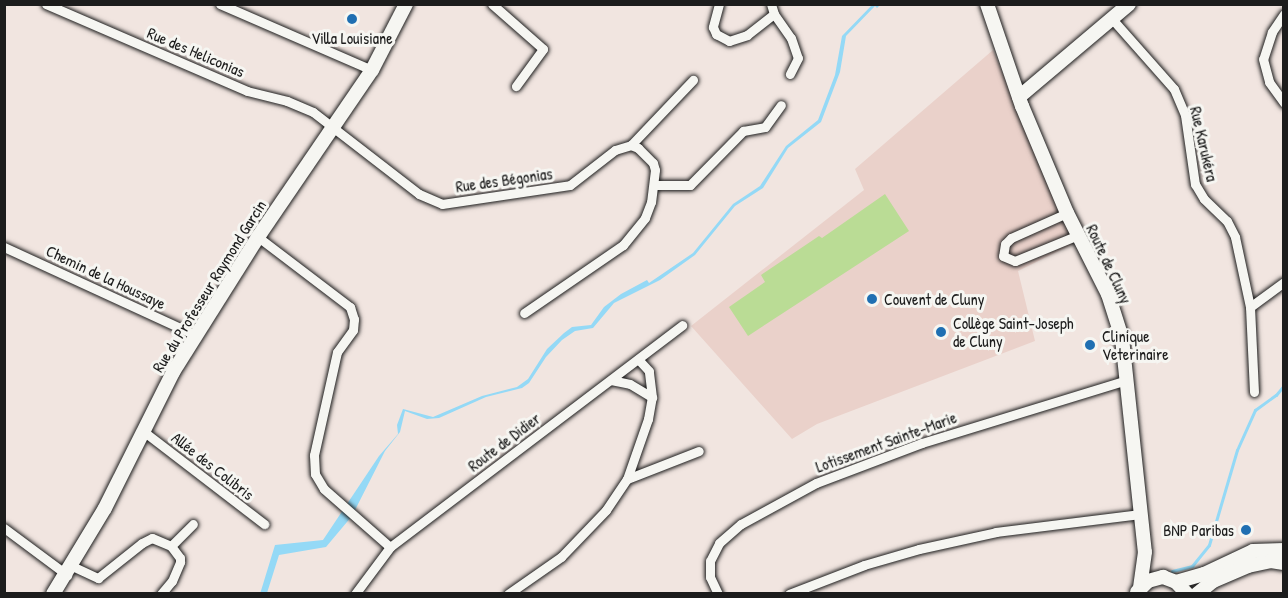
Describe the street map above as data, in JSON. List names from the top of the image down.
{
  "streets": {
    "main road": ["Route de Cluny", "Rue du Professeur Raymond Garcin"],
    "street": [
      "Rue des Heliconias",
      "Rue Karukéra",
      "Rue des Bégonias",
      "Chemin de la Houssaye",
      "Route de Didier",
      "Lotissement Sainte-Marie",
      "Allée des Colibris"
    ]
  },
  "crossings": [
    ["Rue des Heliconias", "Rue des Bégonias"],
    ["Rue des Heliconias", "Rue du Professeur Raymond Garcin"],
    ["Rue des Bégonias", "Rue du Professeur Raymond Garcin"],
    ["Route de Cluny", "Lotissement Sainte-Marie"],
    ["Chemin de la Houssaye", "Rue du Professeur Raymond Garcin"],
    ["Rue du Professeur Raymond Garcin", "Allée des Colibris"]
  ],
  "places": [
    "Villa Louisiane",
    "Couvent de Cluny",
    "Collège Saint-Joseph de Cluny",
    "Clinique Veterinaire",
    "BNP Paribas"
  ]
}
